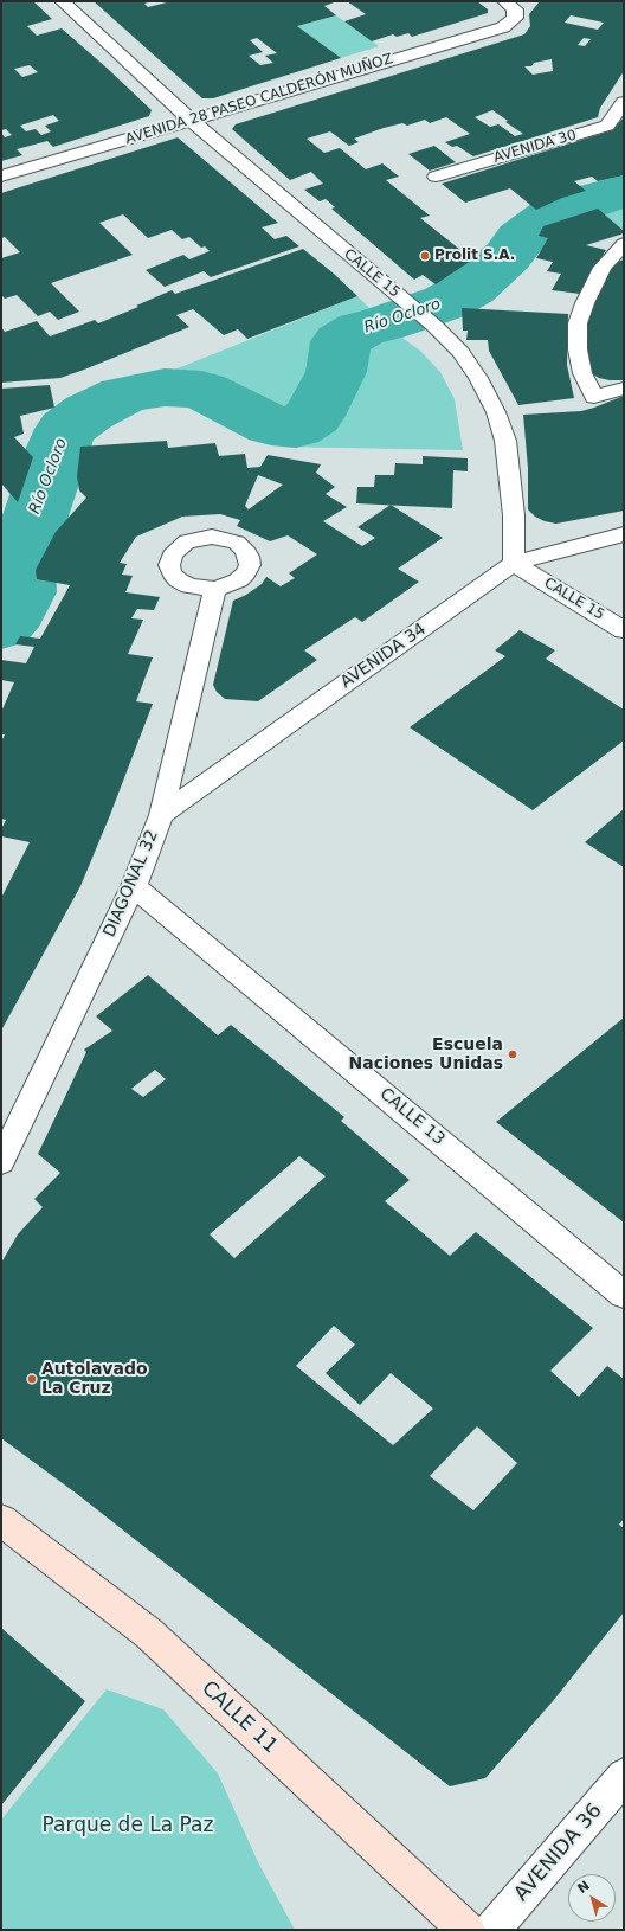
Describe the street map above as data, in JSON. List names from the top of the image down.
{
  "streets": {
    "main road": ["CALLE 11"],
    "street": [
      "AVENIDA 28 PASEO CALDERÓN MUÑOZ",
      "AVENIDA 30",
      "CALLE 15",
      "AVENIDA 34",
      "DIAGONAL 32",
      "CALLE 13",
      "AVENIDA 36"
    ]
  },
  "crossings": [
    ["AVENIDA 28 PASEO CALDERÓN MUÑOZ", "CALLE 15"],
    ["CALLE 15", "AVENIDA 34"],
    ["AVENIDA 34", "DIAGONAL 32"],
    ["DIAGONAL 32", "CALLE 13"]
  ],
  "water": ["Río Ocloro"],
  "parks": ["Parque de La Paz"],
  "places": ["Prolit S.A.", "Escuela Naciones Unidas", "Autolavado La Cruz"],
  "north": "top left"
}
